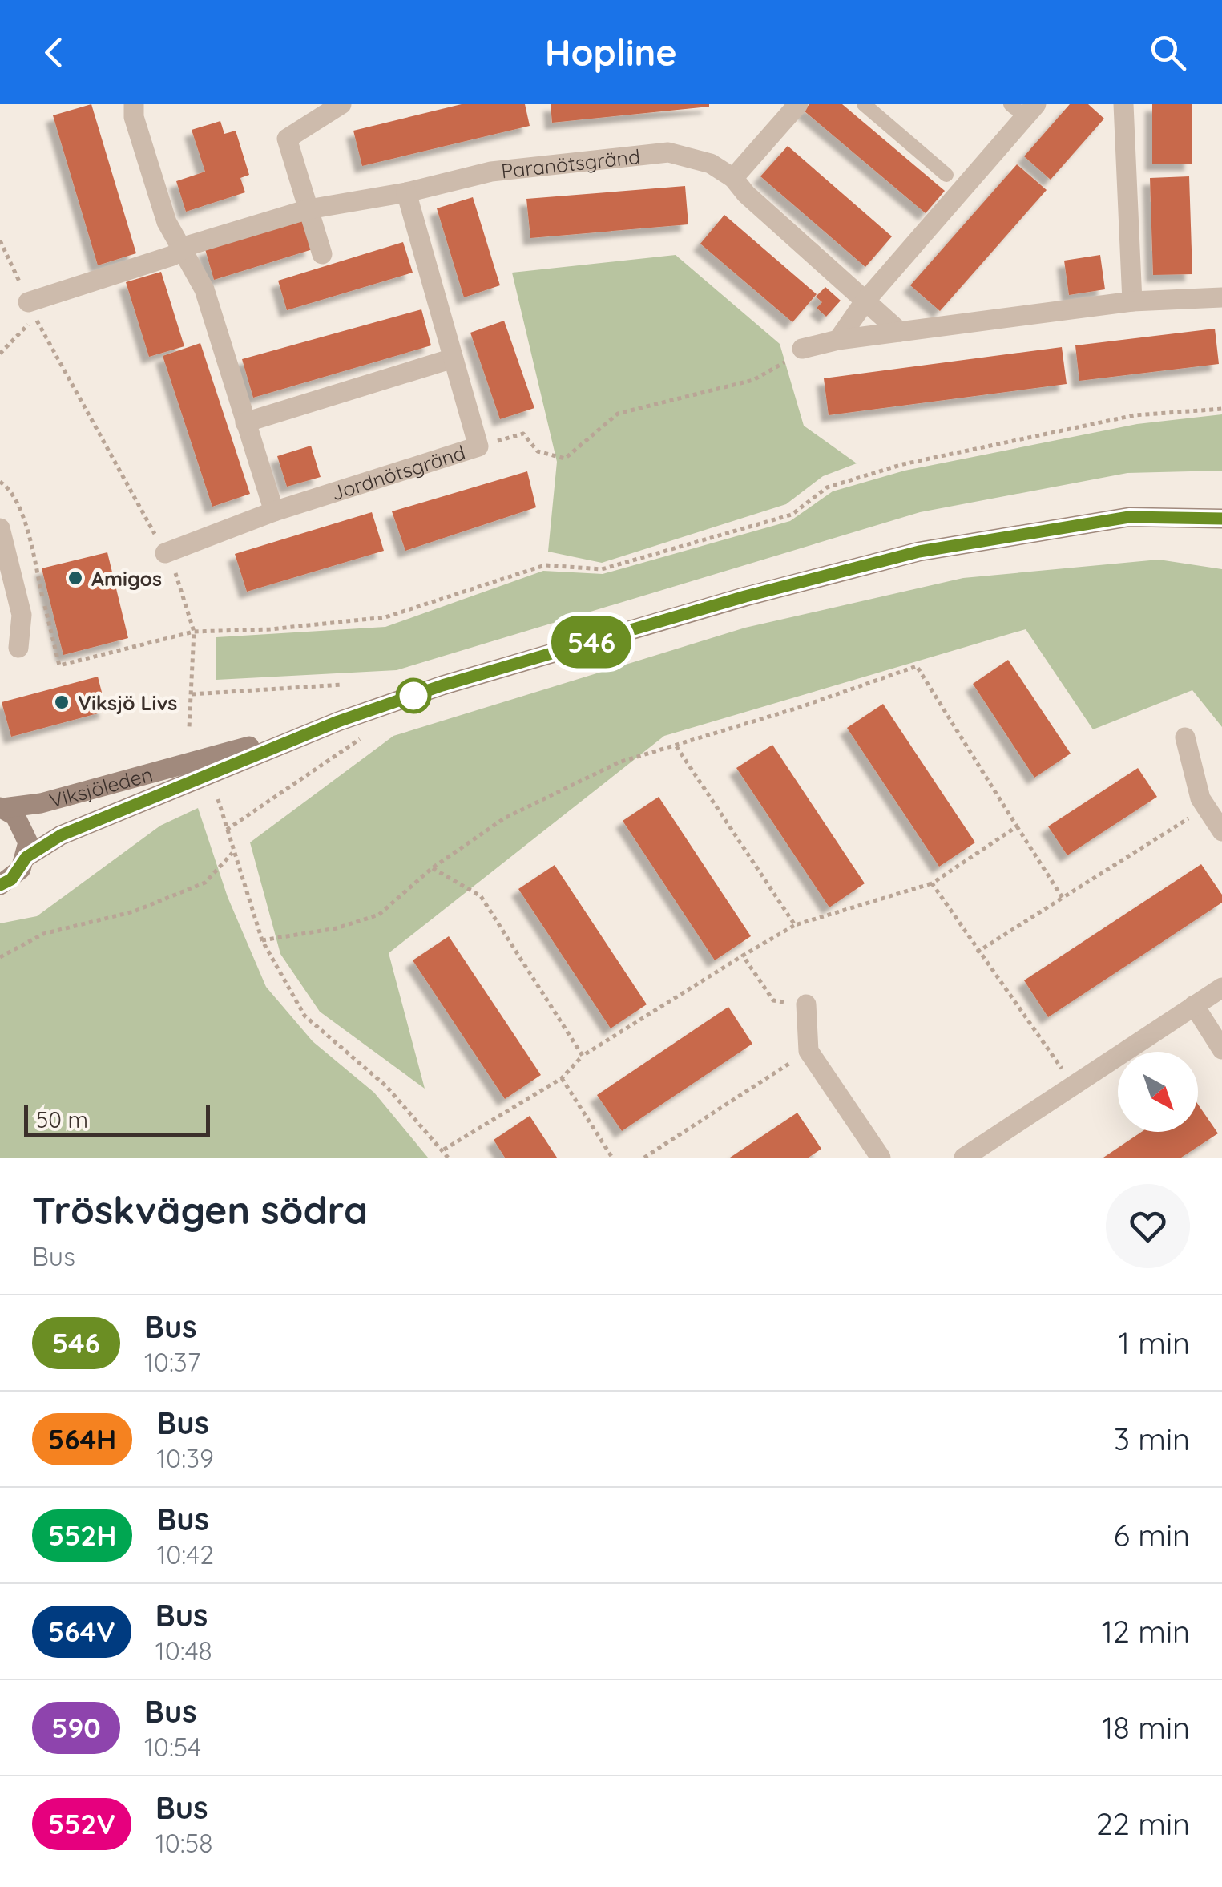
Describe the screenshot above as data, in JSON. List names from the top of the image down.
{
  "streets": {
    "main road": ["Viksjöleden"],
    "street": ["Paranötsgränd", "Jordnötsgränd"]
  },
  "crossings": [
    ["Paranötsgränd", "Jordnötsgränd"]
  ],
  "places": ["Amigos", "Viksjö Livs"],
  "lines": ["bus line 546"],
  "scale_bar": "50 m",
  "north": "bottom right",
  "page": {
    "header": "Hopline",
    "on_map": "546",
    "scale": "50 m",
    "heading": ["Tröskvägen södra", "Bus"],
    "list": [
      {
        "mark": "546",
        "name": "Bus",
        "note": "10:37",
        "value": "1 min"
      },
      {
        "mark": "564H",
        "name": "Bus",
        "note": "10:39",
        "value": "3 min"
      },
      {
        "mark": "552H",
        "name": "Bus",
        "note": "10:42",
        "value": "6 min"
      },
      {
        "mark": "564V",
        "name": "Bus",
        "note": "10:48",
        "value": "12 min"
      },
      {
        "mark": "590",
        "name": "Bus",
        "note": "10:54",
        "value": "18 min"
      },
      {
        "mark": "552V",
        "name": "Bus",
        "note": "10:58",
        "value": "22 min"
      }
    ]
  }
}
